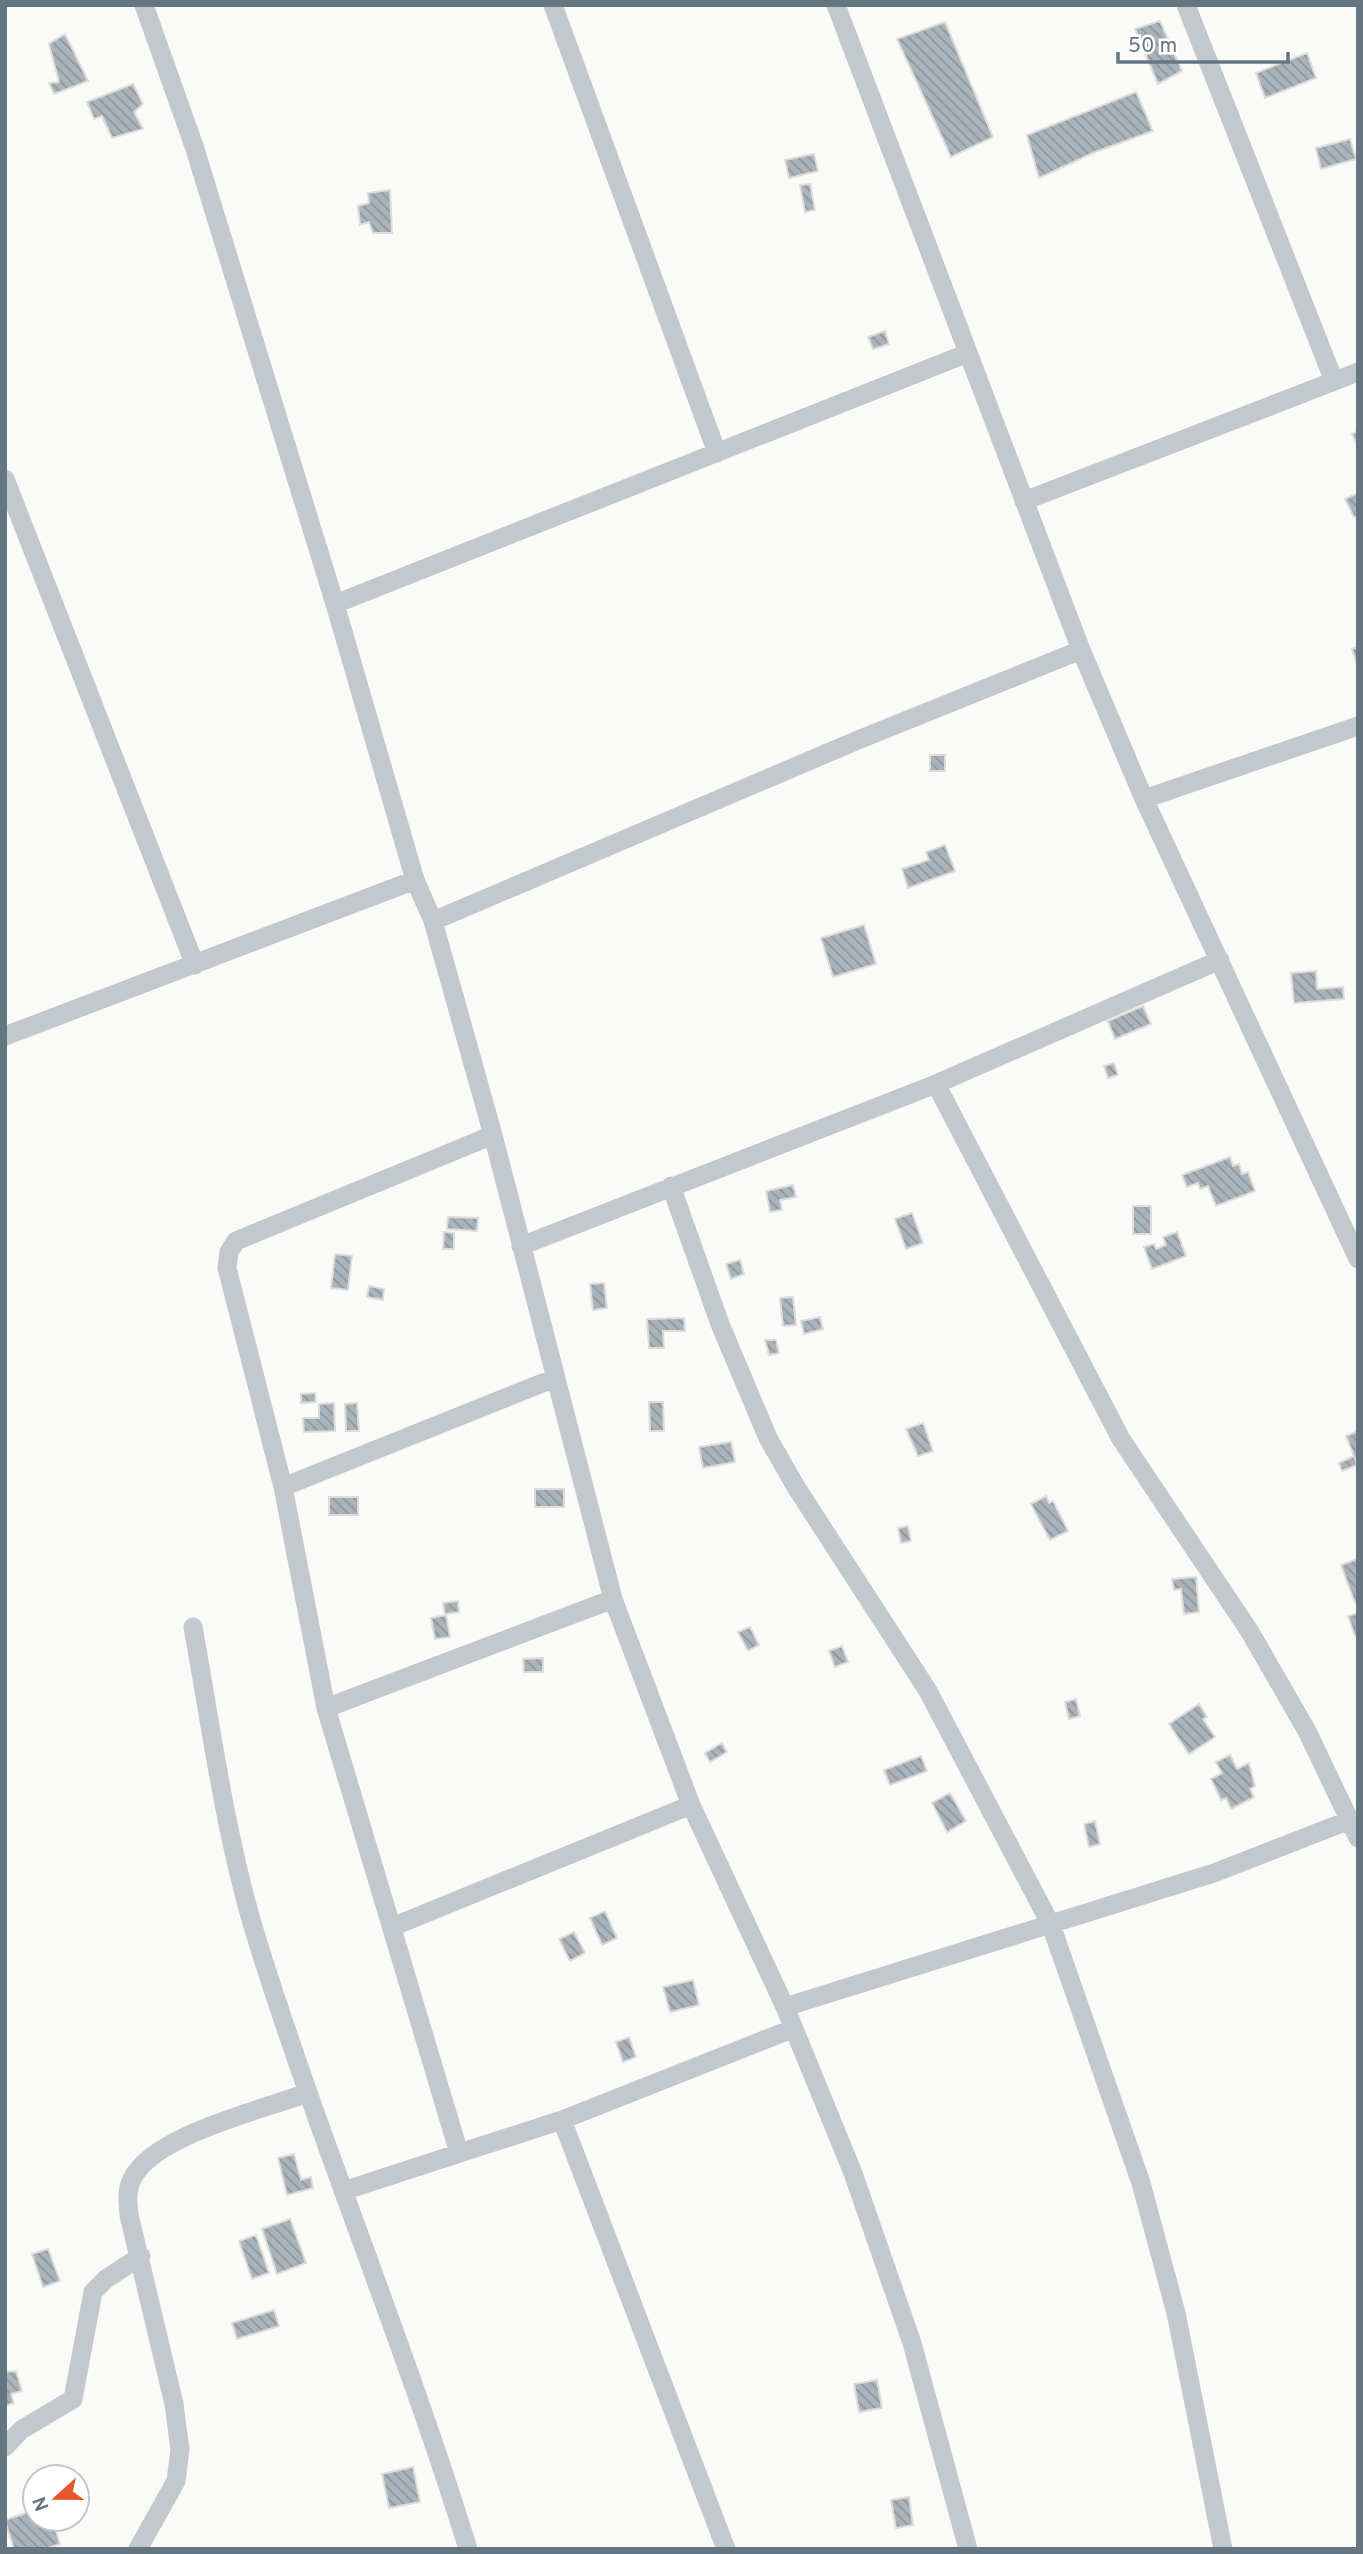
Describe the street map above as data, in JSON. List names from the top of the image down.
{
  "scale_bar": "50 m",
  "north": "left"
}
